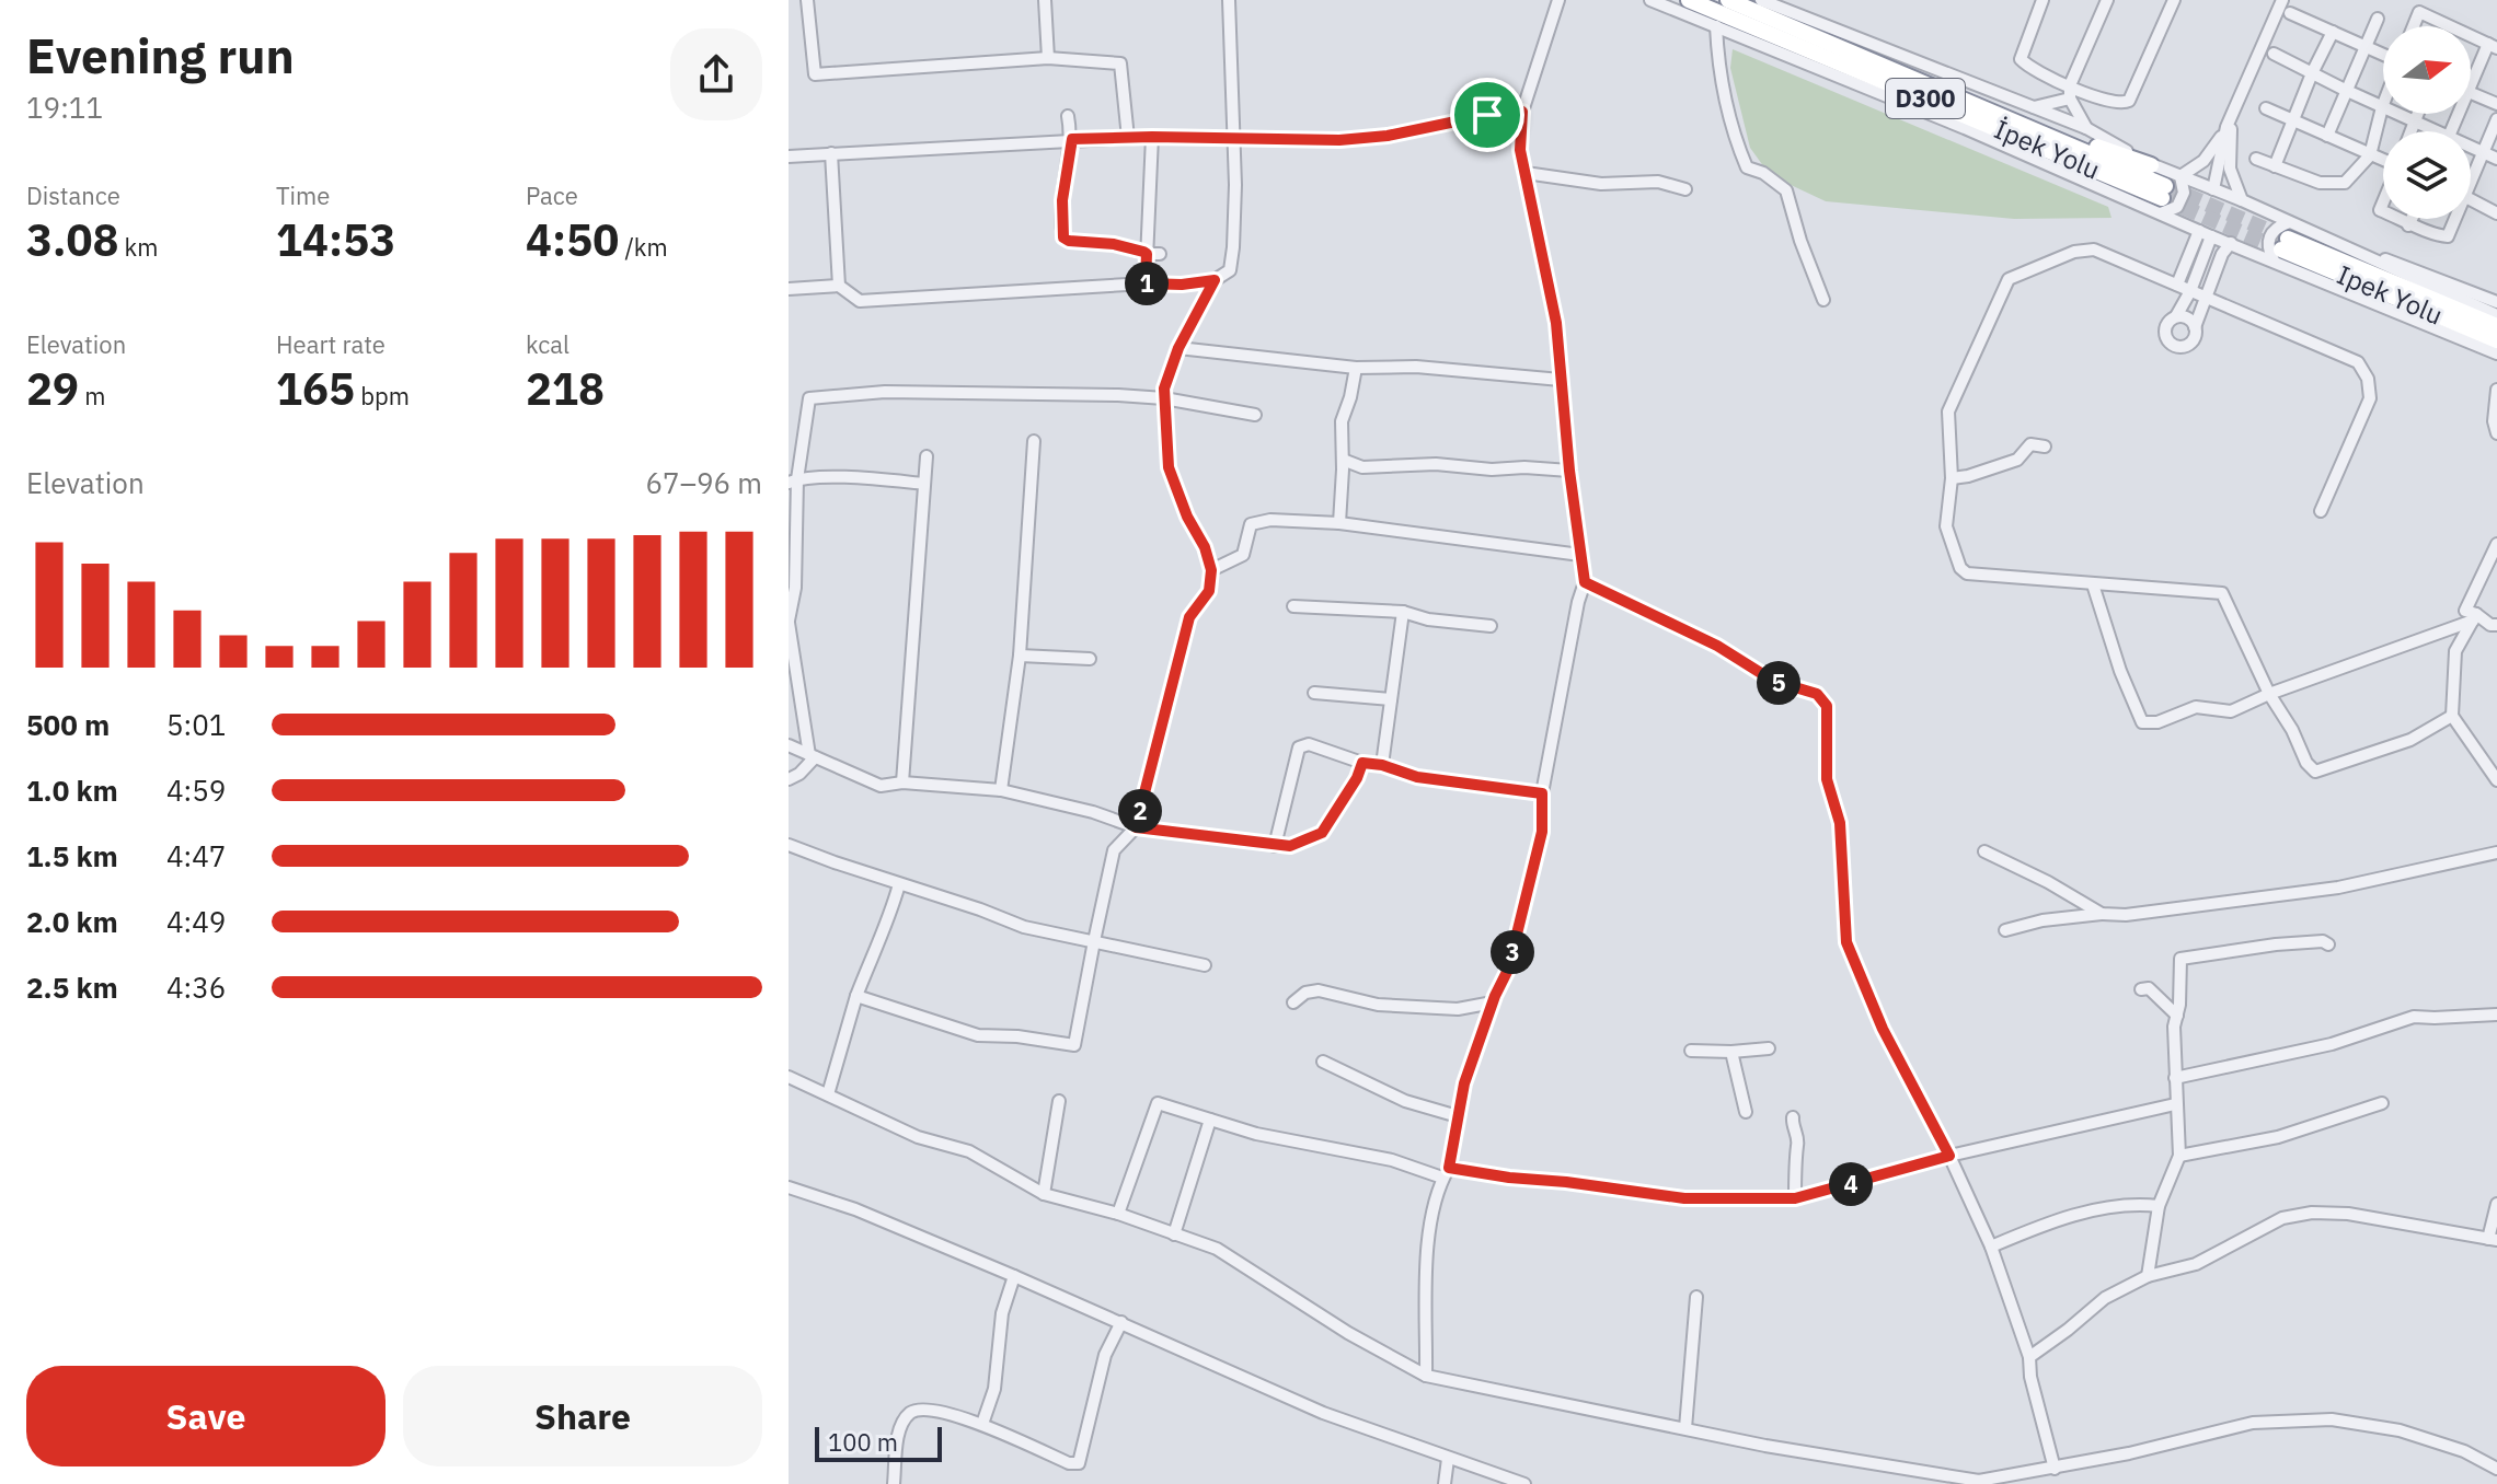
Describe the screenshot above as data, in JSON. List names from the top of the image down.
{
  "streets": {
    "highway": ["D300", "İpek Yolu", "Ipek Yolu"]
  },
  "scale_bar": "100 m",
  "north": "right",
  "page": {
    "heading": ["Evening run", "19:11"],
    "stats": [
      ["Distance", "3.08 km"],
      ["Time", "14:53"],
      ["Pace", "4:50 /km"],
      ["Elevation", "29 m"],
      ["Heart rate", "165 bpm"],
      ["kcal", "218"]
    ],
    "pins": [
      "1",
      "5",
      "2",
      "3",
      "4"
    ],
    "chart": ["Elevation", "67–96 m"],
    "list": [
      {
        "name": "500 m",
        "note": "5:01"
      },
      {
        "name": "1.0 km",
        "note": "4:59"
      },
      {
        "name": "1.5 km",
        "note": "4:47"
      },
      {
        "name": "2.0 km",
        "note": "4:49"
      },
      {
        "name": "2.5 km",
        "note": "4:36"
      }
    ],
    "buttons": ["Save", "Share"],
    "scale": "100 m"
  }
}
